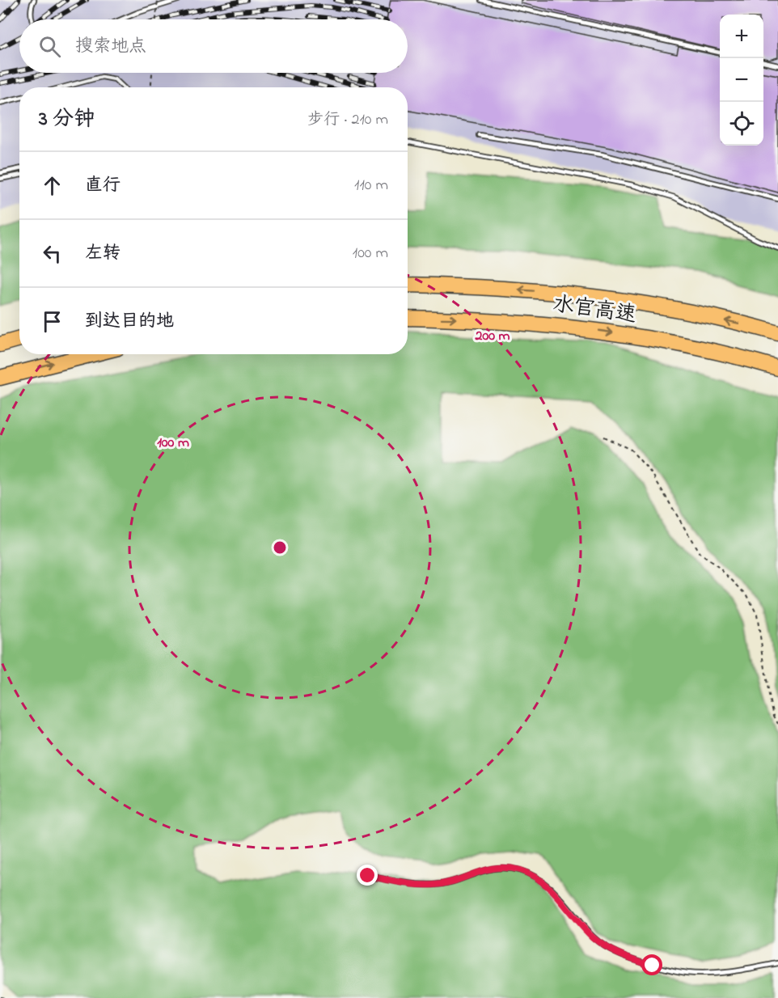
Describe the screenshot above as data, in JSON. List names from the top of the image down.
{
  "streets": {
    "highway": ["水官高速"]
  },
  "page": {
    "map_buttons": ["+", "−"],
    "search": "搜索地点",
    "heading": ["3 分钟", "步行 · 210 m"],
    "list": [
      ["直行", "110 m"],
      ["左转", "100 m"],
      "到达目的地"
    ]
  },
  "rings": ["200 m", "100 m"]
}
